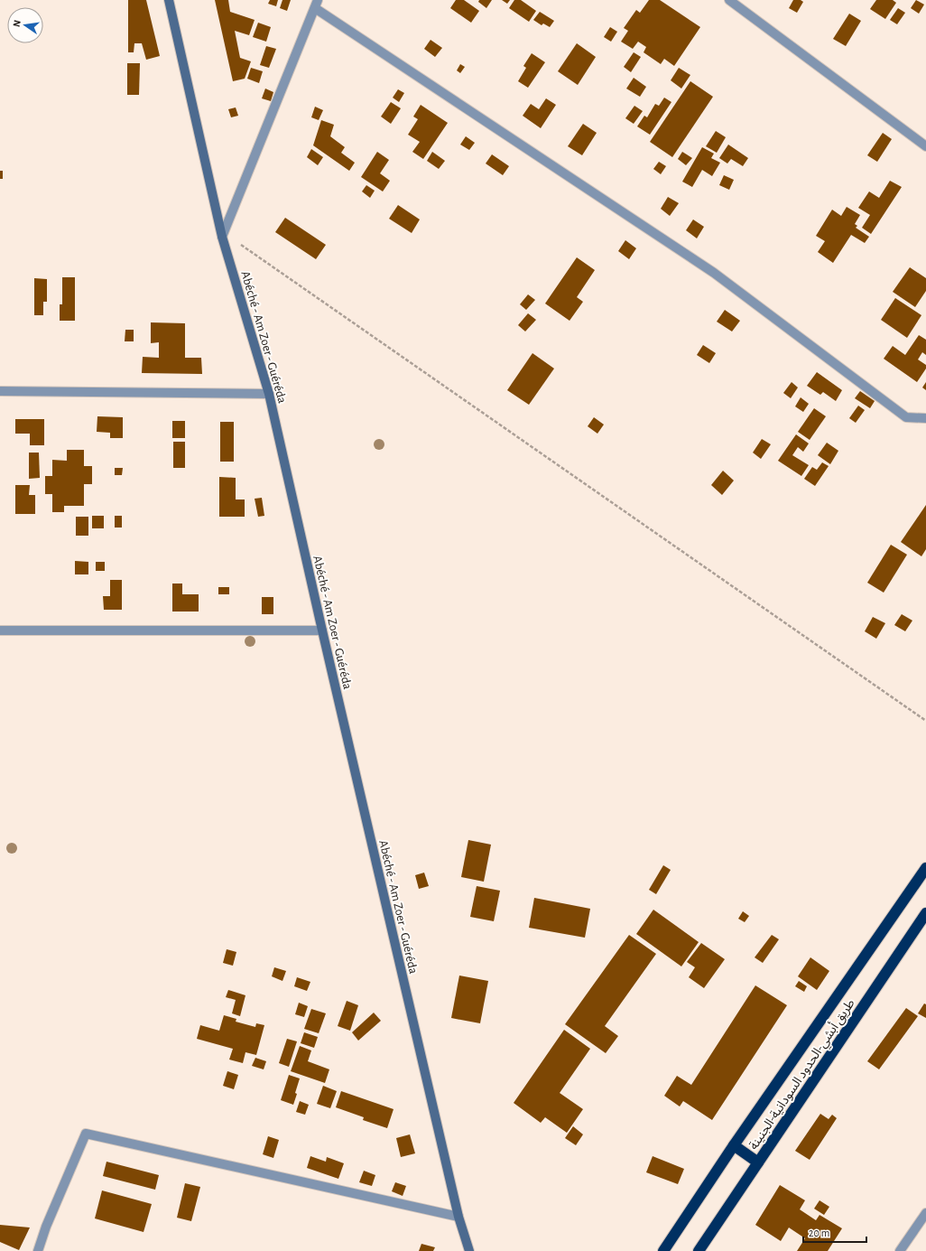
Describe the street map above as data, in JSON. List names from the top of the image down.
{
  "streets": {
    "highway": ["طريق أبشي-الحدود السودانية-الجنينة"],
    "main road": ["Abéché - Am Zoer - Guéréda"]
  },
  "scale_bar": "20 m",
  "north": "left"
}
